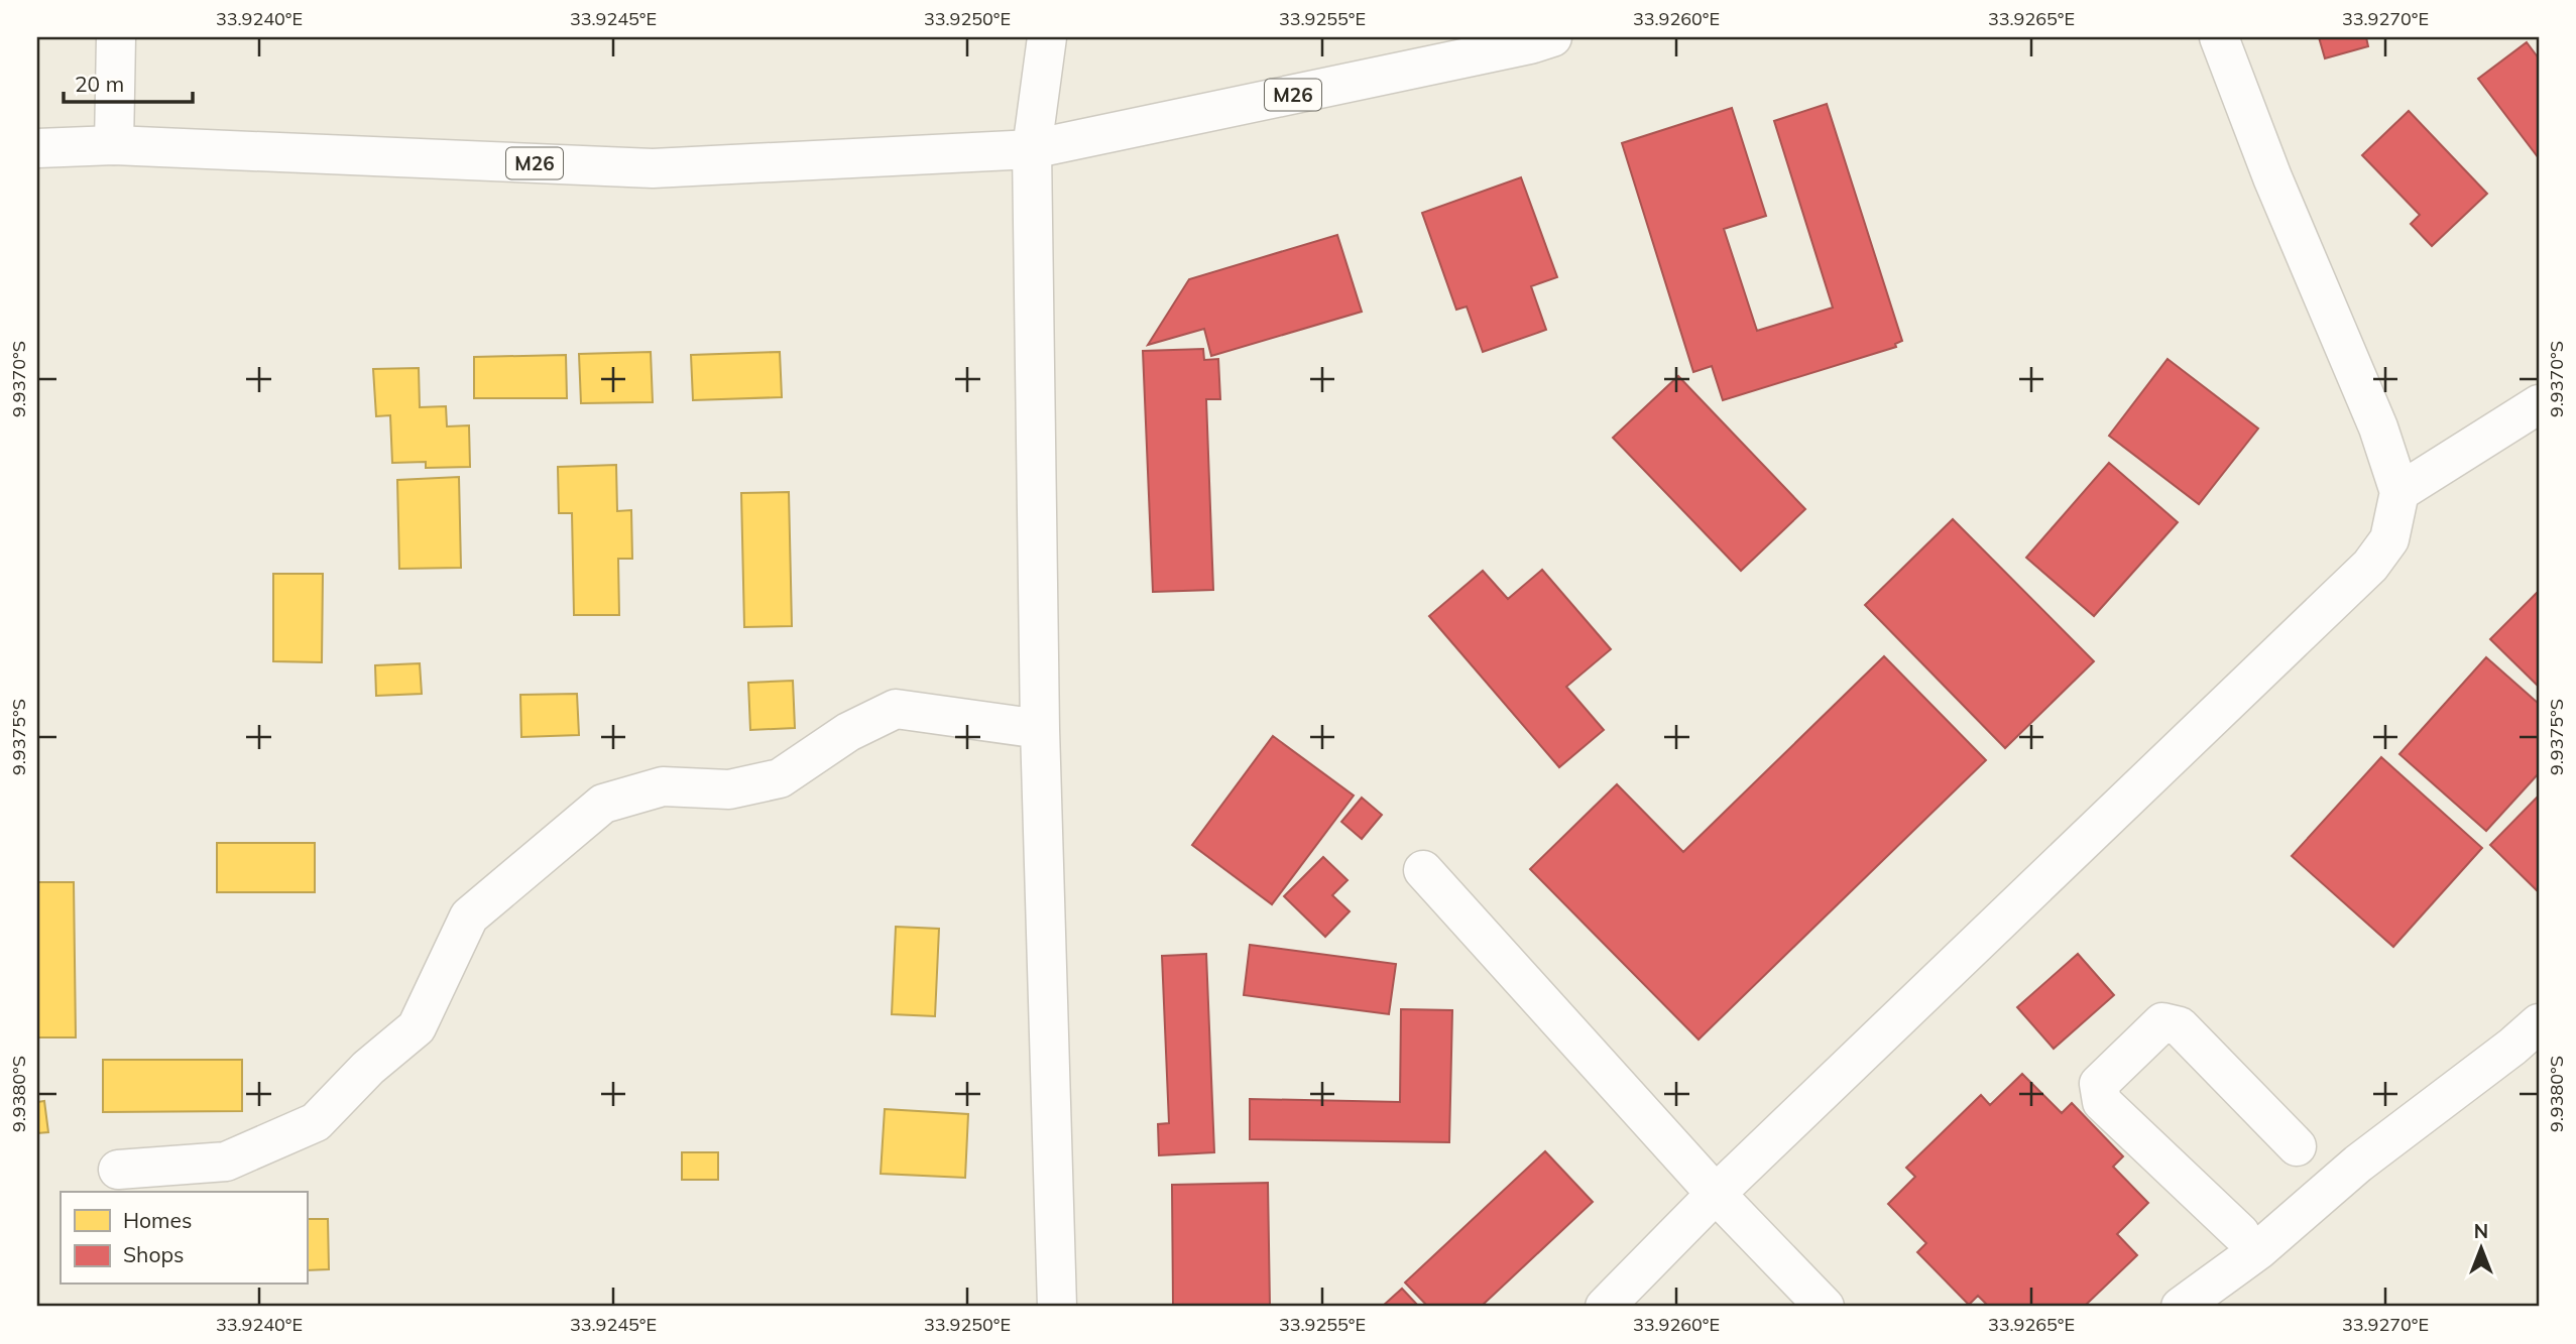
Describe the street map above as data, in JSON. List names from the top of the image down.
{
  "streets": {
    "street": ["M26"]
  },
  "legend": ["Homes", "Shops"],
  "scale_bar": "20 m",
  "north": "top",
  "coordinates": [
    "33.9240°E",
    "33.9245°E",
    "33.9250°E",
    "33.9255°E",
    "33.9260°E",
    "33.9265°E",
    "33.9270°E",
    "9.9370°S",
    "9.9375°S",
    "9.9380°S"
  ]
}
